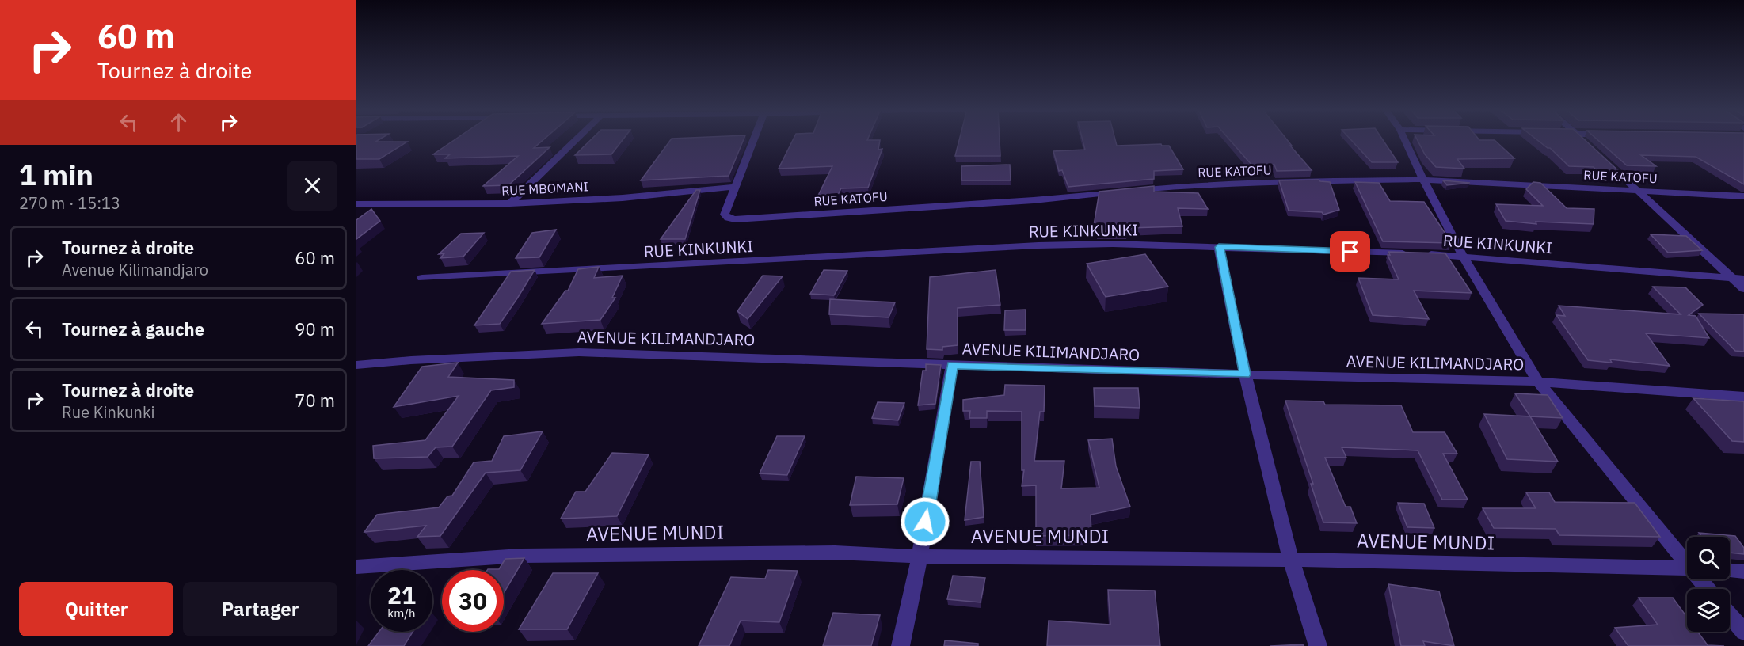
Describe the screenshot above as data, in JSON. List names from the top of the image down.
{
  "streets": {
    "street": [
      "RUE KATOFU",
      "RUE MBOMANI",
      "RUE KINKUNKI",
      "AVENUE KILIMANDJARO",
      "AVENUE MUNDI"
    ]
  },
  "crossings": [
    ["RUE KATOFU", "RUE MBOMANI"]
  ],
  "page": {
    "turn": ["60 m", "Tournez à droite"],
    "heading": ["1 min", "270 m · 15:13"],
    "list": [
      {
        "name": "Tournez à droite",
        "note": "Avenue Kilimandjaro",
        "value": "60 m"
      },
      {
        "name": "Tournez à gauche",
        "value": "90 m"
      },
      {
        "name": "Tournez à droite",
        "note": "Rue Kinkunki",
        "value": "70 m"
      }
    ],
    "speed": "21 km/h",
    "limit": "30",
    "buttons": ["Quitter", "Partager"]
  }
}
